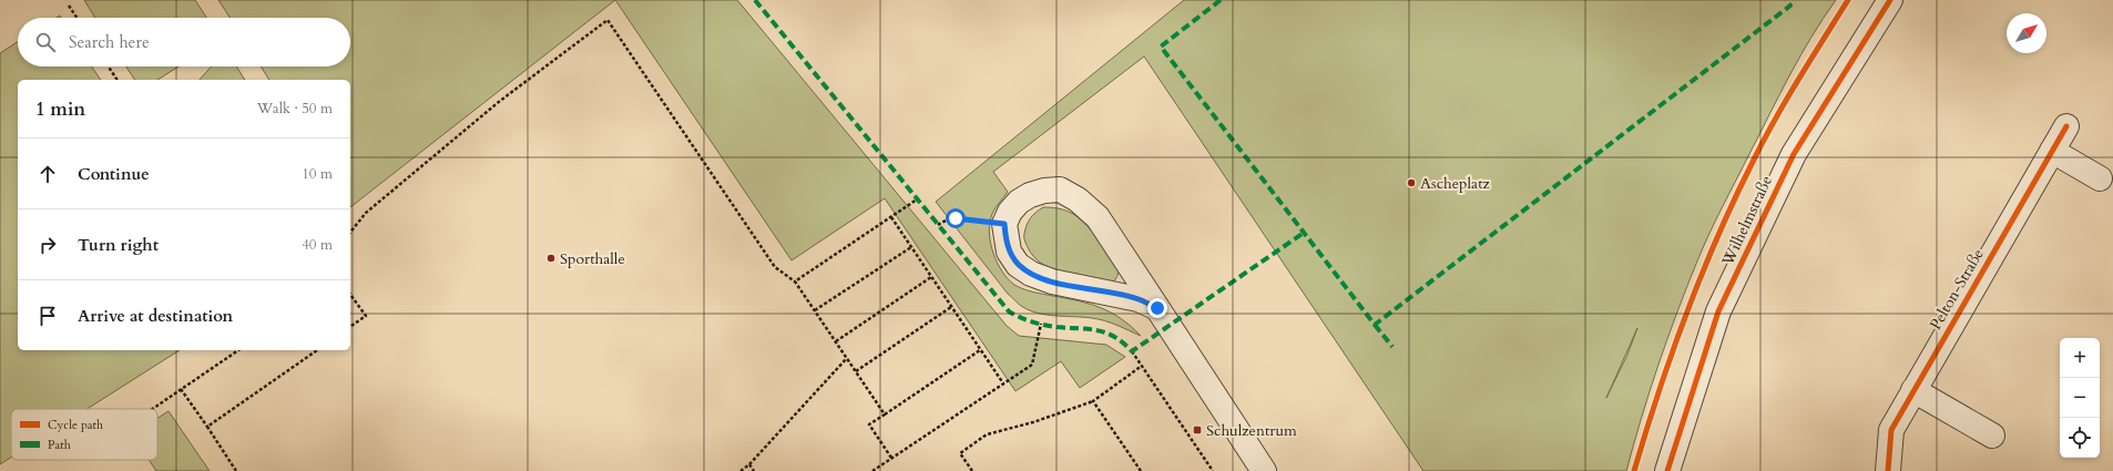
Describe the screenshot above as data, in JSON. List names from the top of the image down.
{
  "streets": {
    "street": ["Wilhelmstraße", "Pelton-Straße"]
  },
  "places": {
    "other": ["Ascheplatz", "Sporthalle"],
    "transit": ["Schulzentrum"]
  },
  "legend": ["Cycle path", "Path"],
  "north": "top right",
  "page": {
    "search": "Search here",
    "heading": ["1 min", "Walk · 50 m"],
    "list": [
      ["Continue", "10 m"],
      ["Turn right", "40 m"],
      "Arrive at destination"
    ],
    "map_buttons": ["+", "−"]
  }
}
